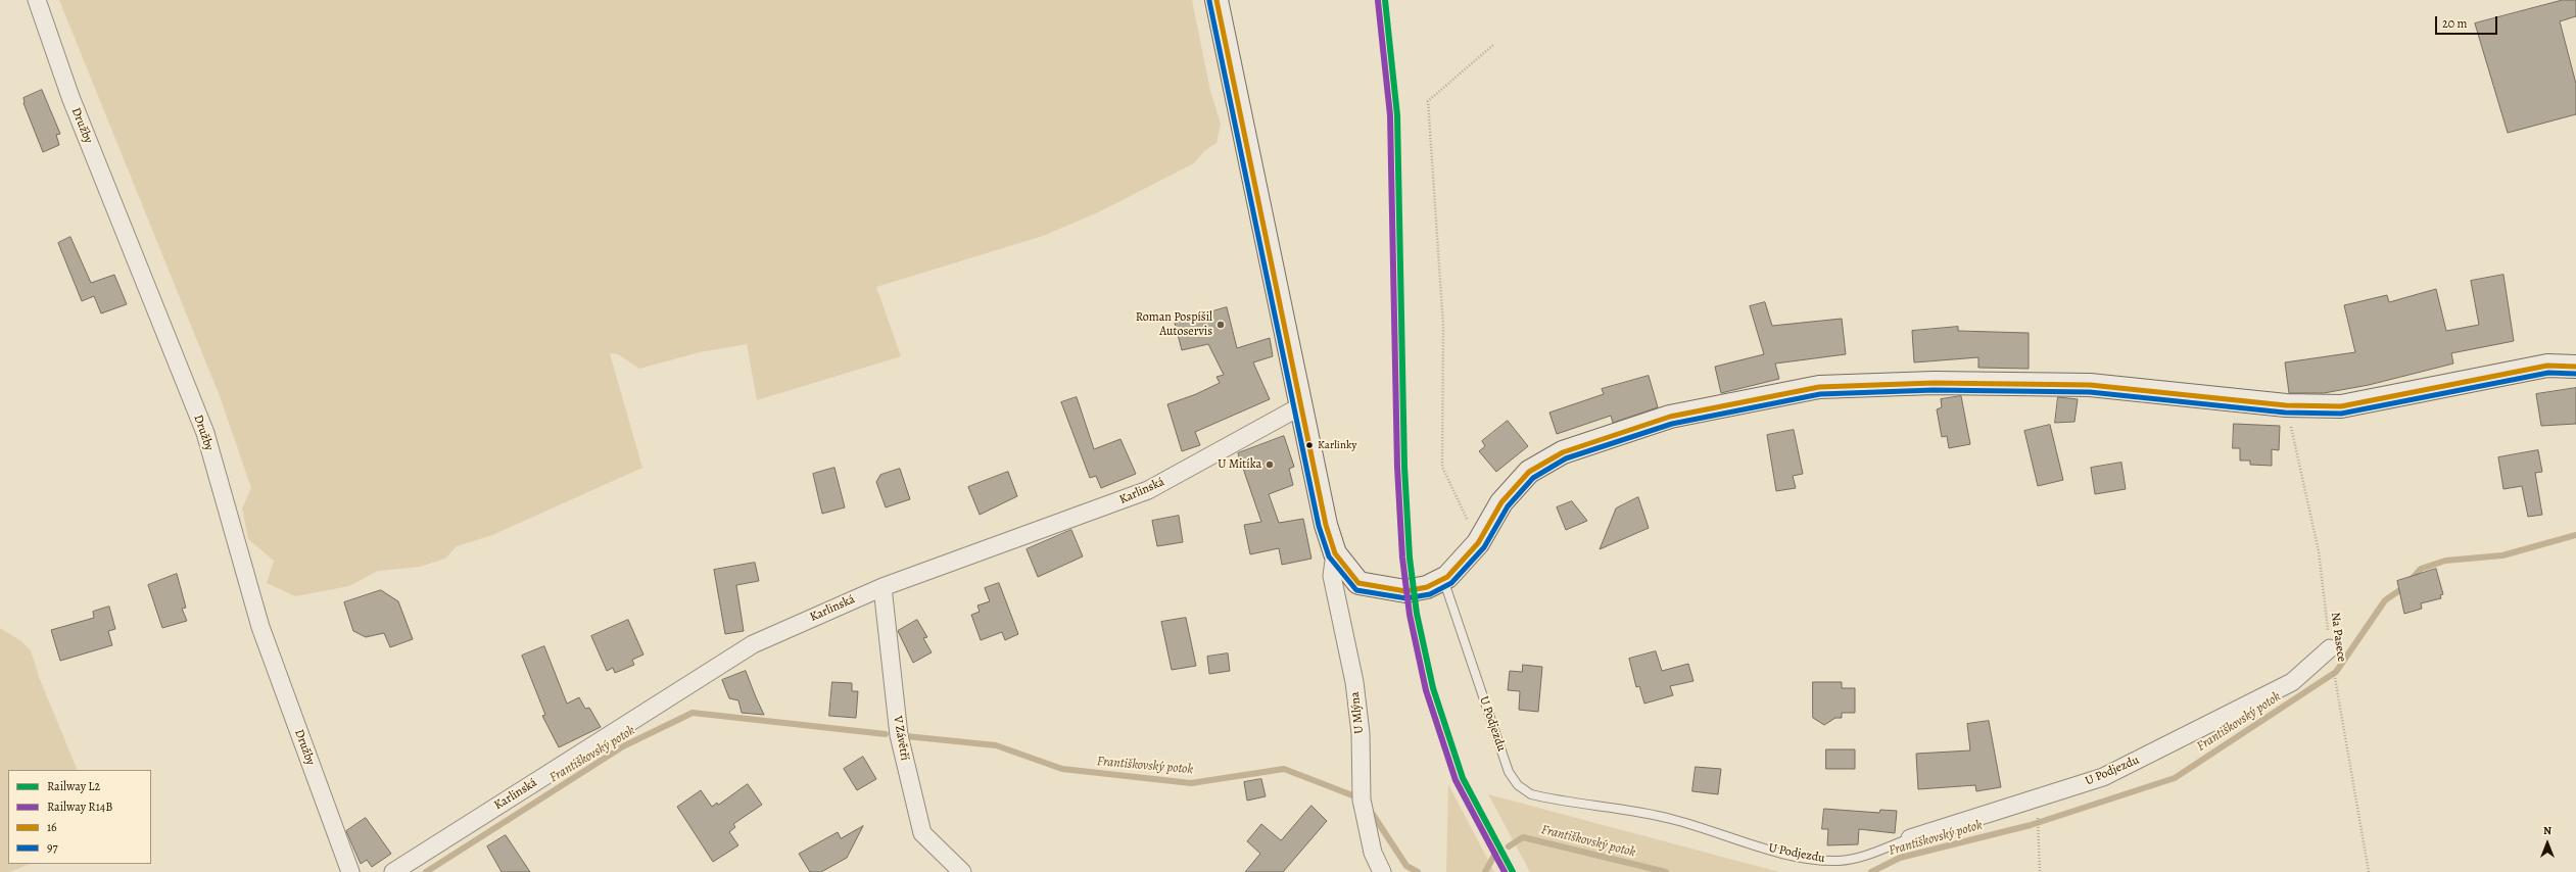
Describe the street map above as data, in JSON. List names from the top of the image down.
{
  "streets": {
    "street": [
      "Družby",
      "Karlinská",
      "U Mlýna",
      "U Podjezdu",
      "V Závětří"
    ],
    "path": ["Na Pasece"]
  },
  "crossings": [
    ["Karlinská", "V Závětří"],
    ["Na Pasece", "U Podjezdu"]
  ],
  "water": ["Františkovský potok"],
  "places": ["Roman Pospíšil Autoservis", "Karlinky", "U Mitíka"],
  "lines": [
    "rail line L2",
    "transit line 16",
    "rail line R14B",
    "transit line 97"
  ],
  "legend": [
    "Railway L2",
    "Railway R14B",
    "16",
    "97"
  ],
  "scale_bar": "20 m",
  "north": "top"
}
